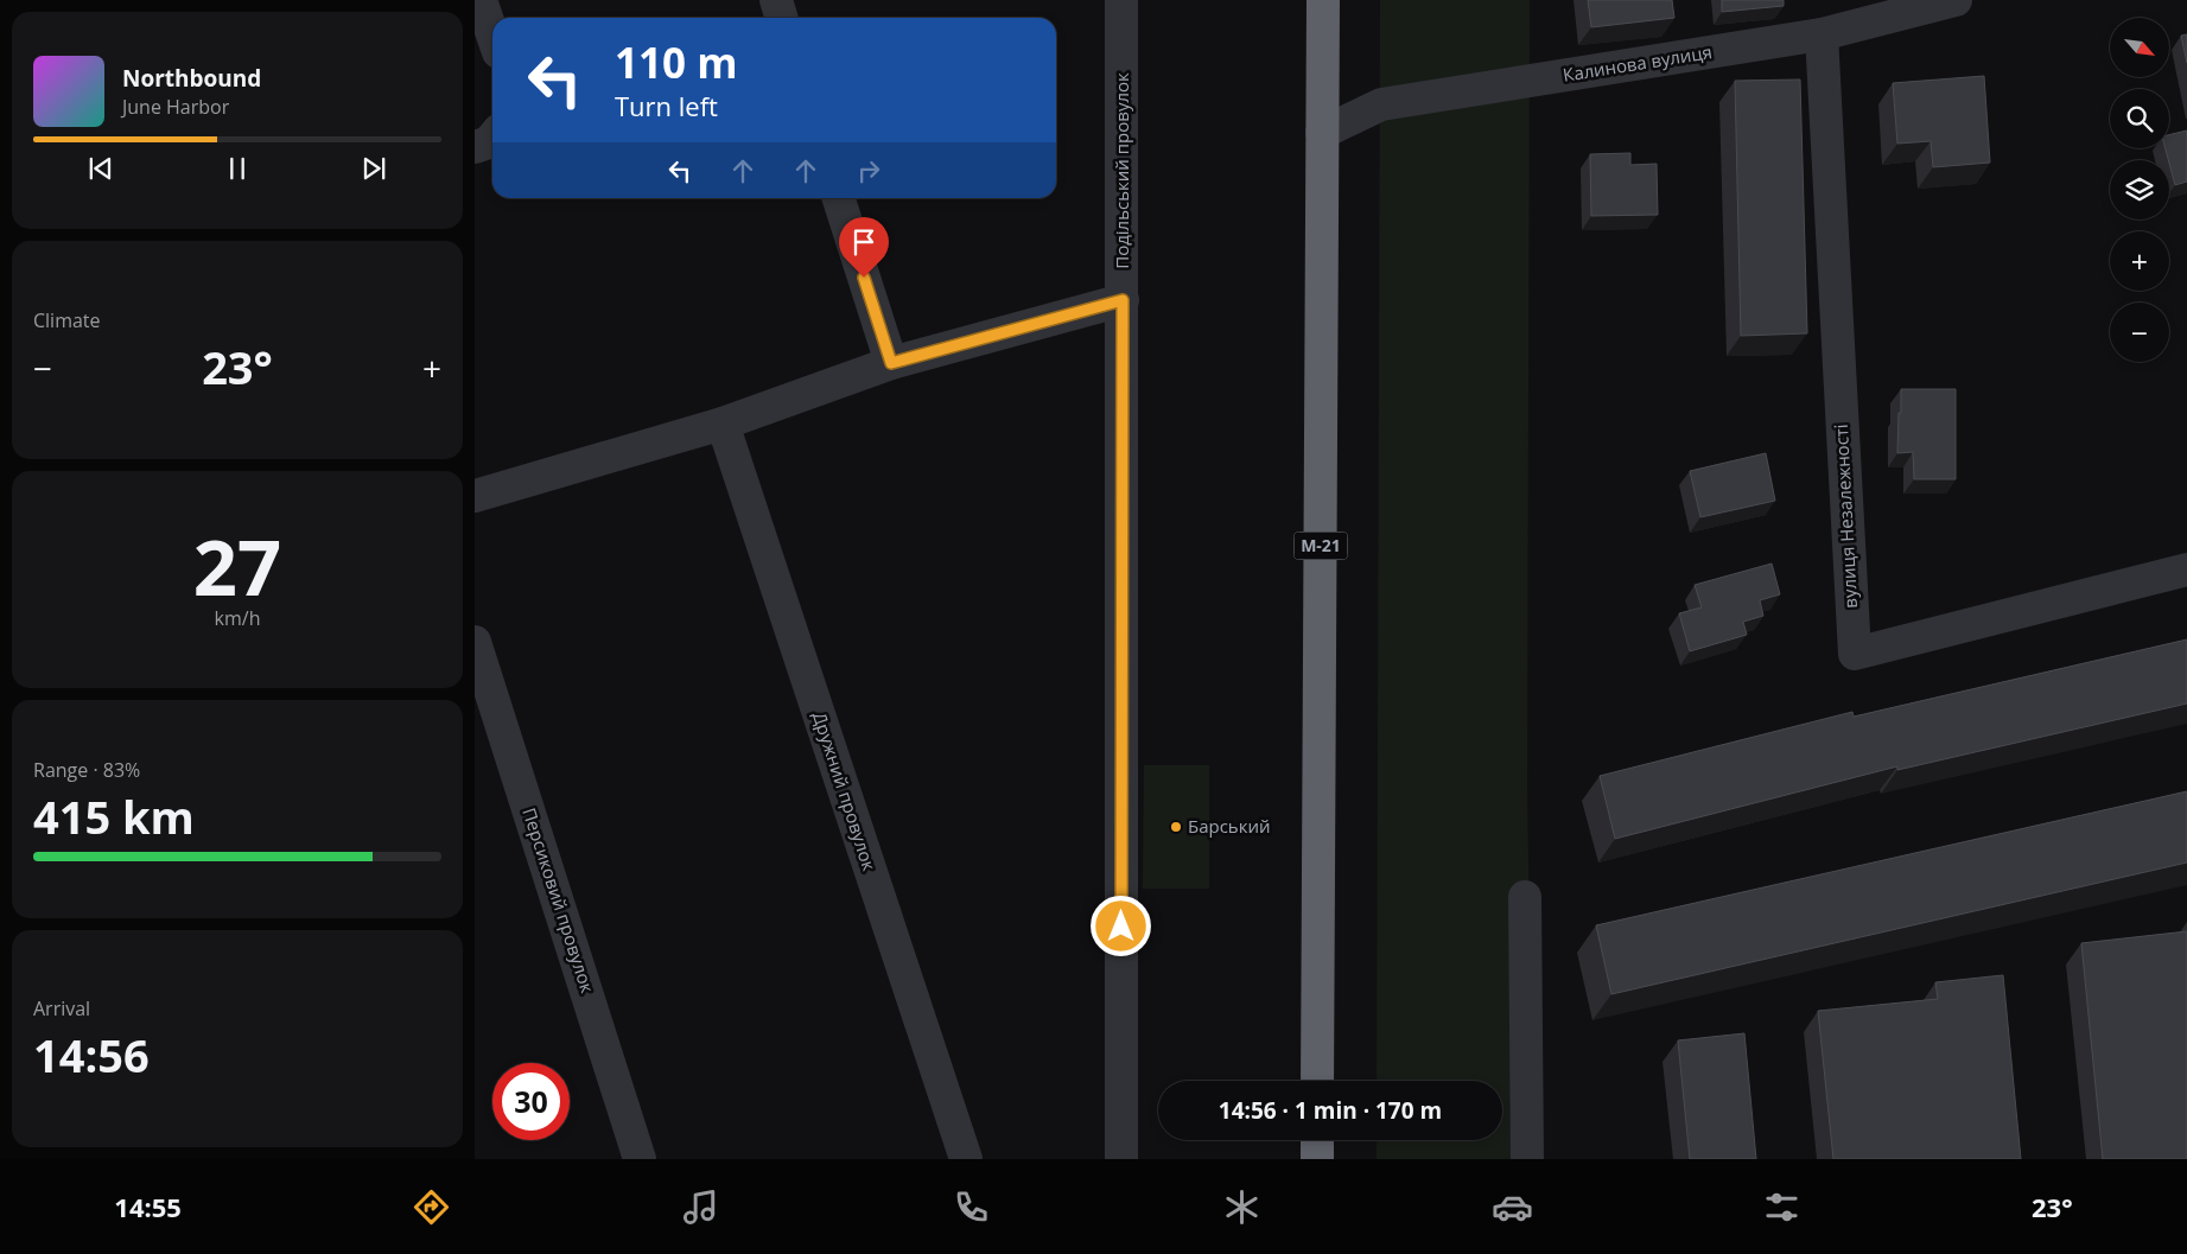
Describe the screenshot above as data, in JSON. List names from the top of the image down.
{
  "streets": {
    "highway": ["М-21"],
    "street": [
      "Калинова вулиця",
      "Подільський провулок",
      "вулиця Незалежності",
      "Дружний провулок",
      "Персиковий провулок"
    ]
  },
  "crossings": [
    ["Калинова вулиця", "вулиця Незалежності"],
    ["Калинова вулиця", "М-21"]
  ],
  "places": ["Барський"],
  "north": "bottom right",
  "page": {
    "map_buttons": ["+", "−"],
    "turn": ["110 m", "Turn left"],
    "song": ["Northbound", "June Harbor"],
    "tile": [
      "Climate",
      ["27", "km/h"],
      ["Range · 83%", "415 km"],
      ["Arrival", "14:56"]
    ],
    "heat": ["−", "23°", "+"],
    "limit": "30",
    "trip": "14:56 · 1 min · 170 m",
    "tabs": ["14:55", "23°"]
  }
}
